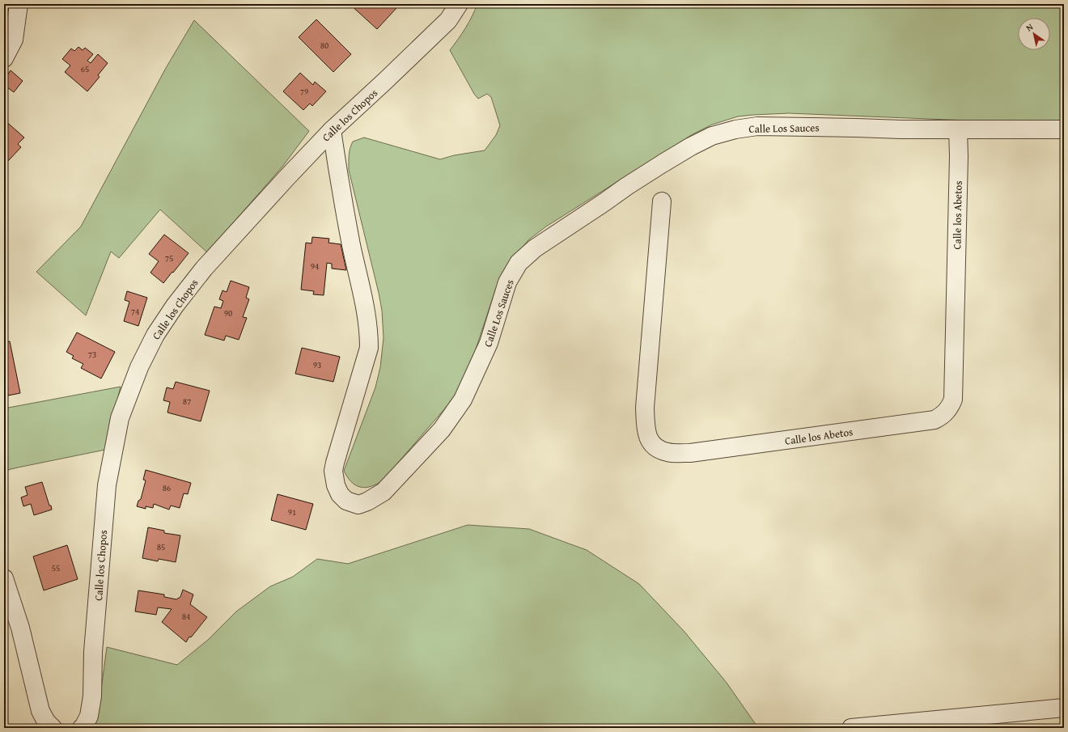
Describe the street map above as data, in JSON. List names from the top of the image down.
{
  "streets": {
    "street": ["Calle los Chopos", "Calle Los Sauces", "Calle los Abetos"]
  },
  "crossings": [
    ["Calle los Chopos", "Calle Los Sauces"],
    ["Calle Los Sauces", "Calle los Abetos"]
  ],
  "house_numbers": [
    "80",
    "65",
    "79",
    "75",
    "94",
    "74",
    "90",
    "73",
    "93",
    "87",
    "86",
    "91",
    "85",
    "55",
    "84"
  ],
  "north": "top left"
}
